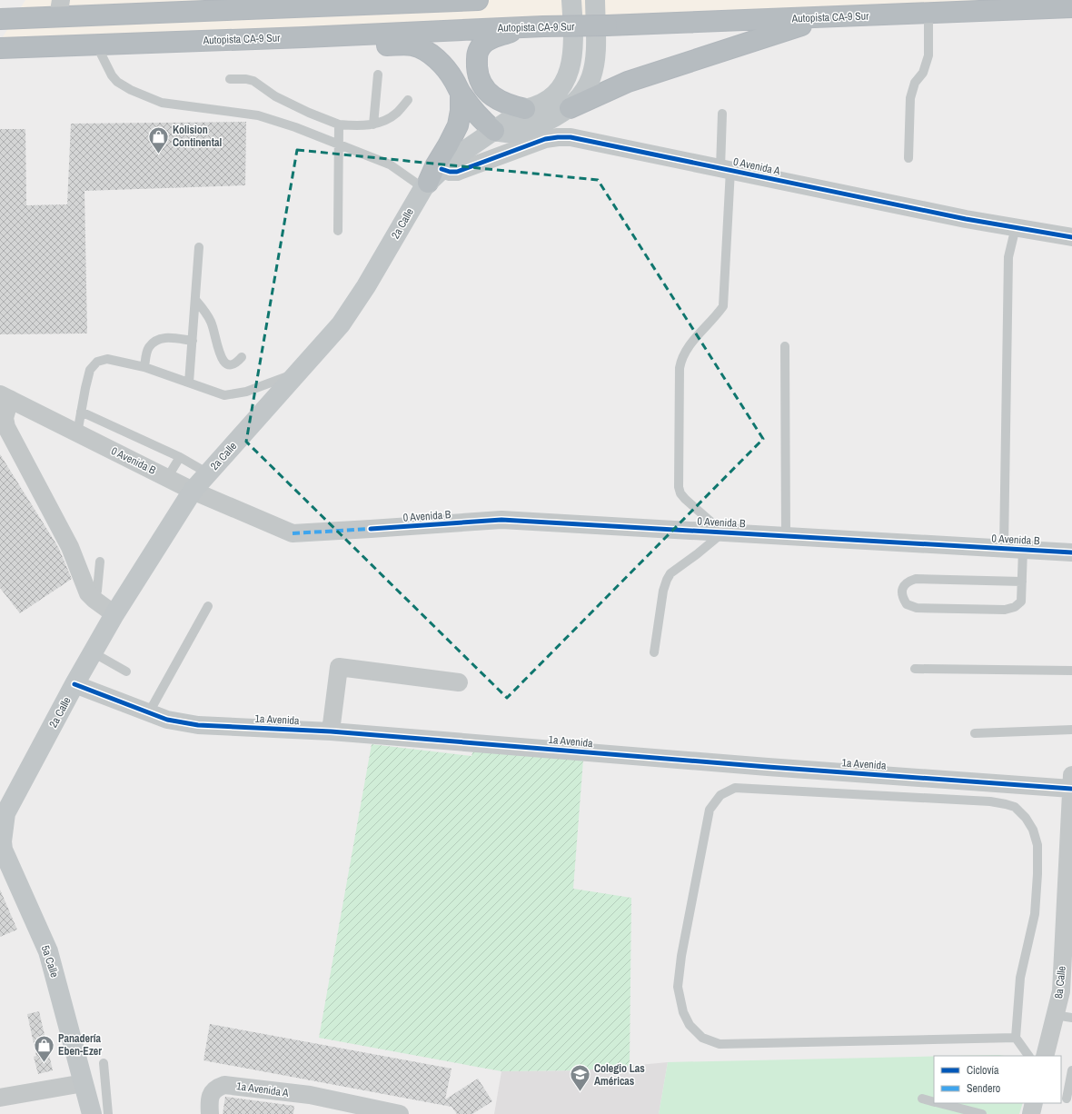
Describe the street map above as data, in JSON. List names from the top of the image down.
{
  "streets": {
    "highway": ["Autopista CA-9 Sur"],
    "main road": ["2a Calle", "5a Calle"],
    "street": [
      "0 Avenida A",
      "0 Avenida B",
      "1a Avenida",
      "8a Calle",
      "1a Avenida A"
    ]
  },
  "crossings": [
    ["0 Avenida A", "2a Calle"],
    ["2a Calle", "0 Avenida B"],
    ["2a Calle", "1a Avenida"],
    ["2a Calle", "5a Calle"],
    ["1a Avenida", "8a Calle"]
  ],
  "places": {
    "shop": ["Kolision Continental", "Panadería Eben-Ezer"],
    "school or university": ["Colegio Las Américas"]
  },
  "legend": ["Ciclovía", "Sendero"]
}
